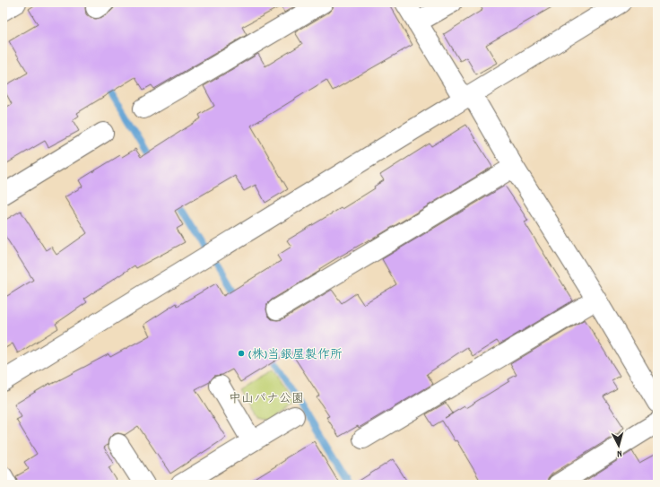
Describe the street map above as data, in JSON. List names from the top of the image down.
{
  "parks": ["中山パナ公園"],
  "places": ["(株)当銀屋製作所"],
  "north": "bottom"
}
